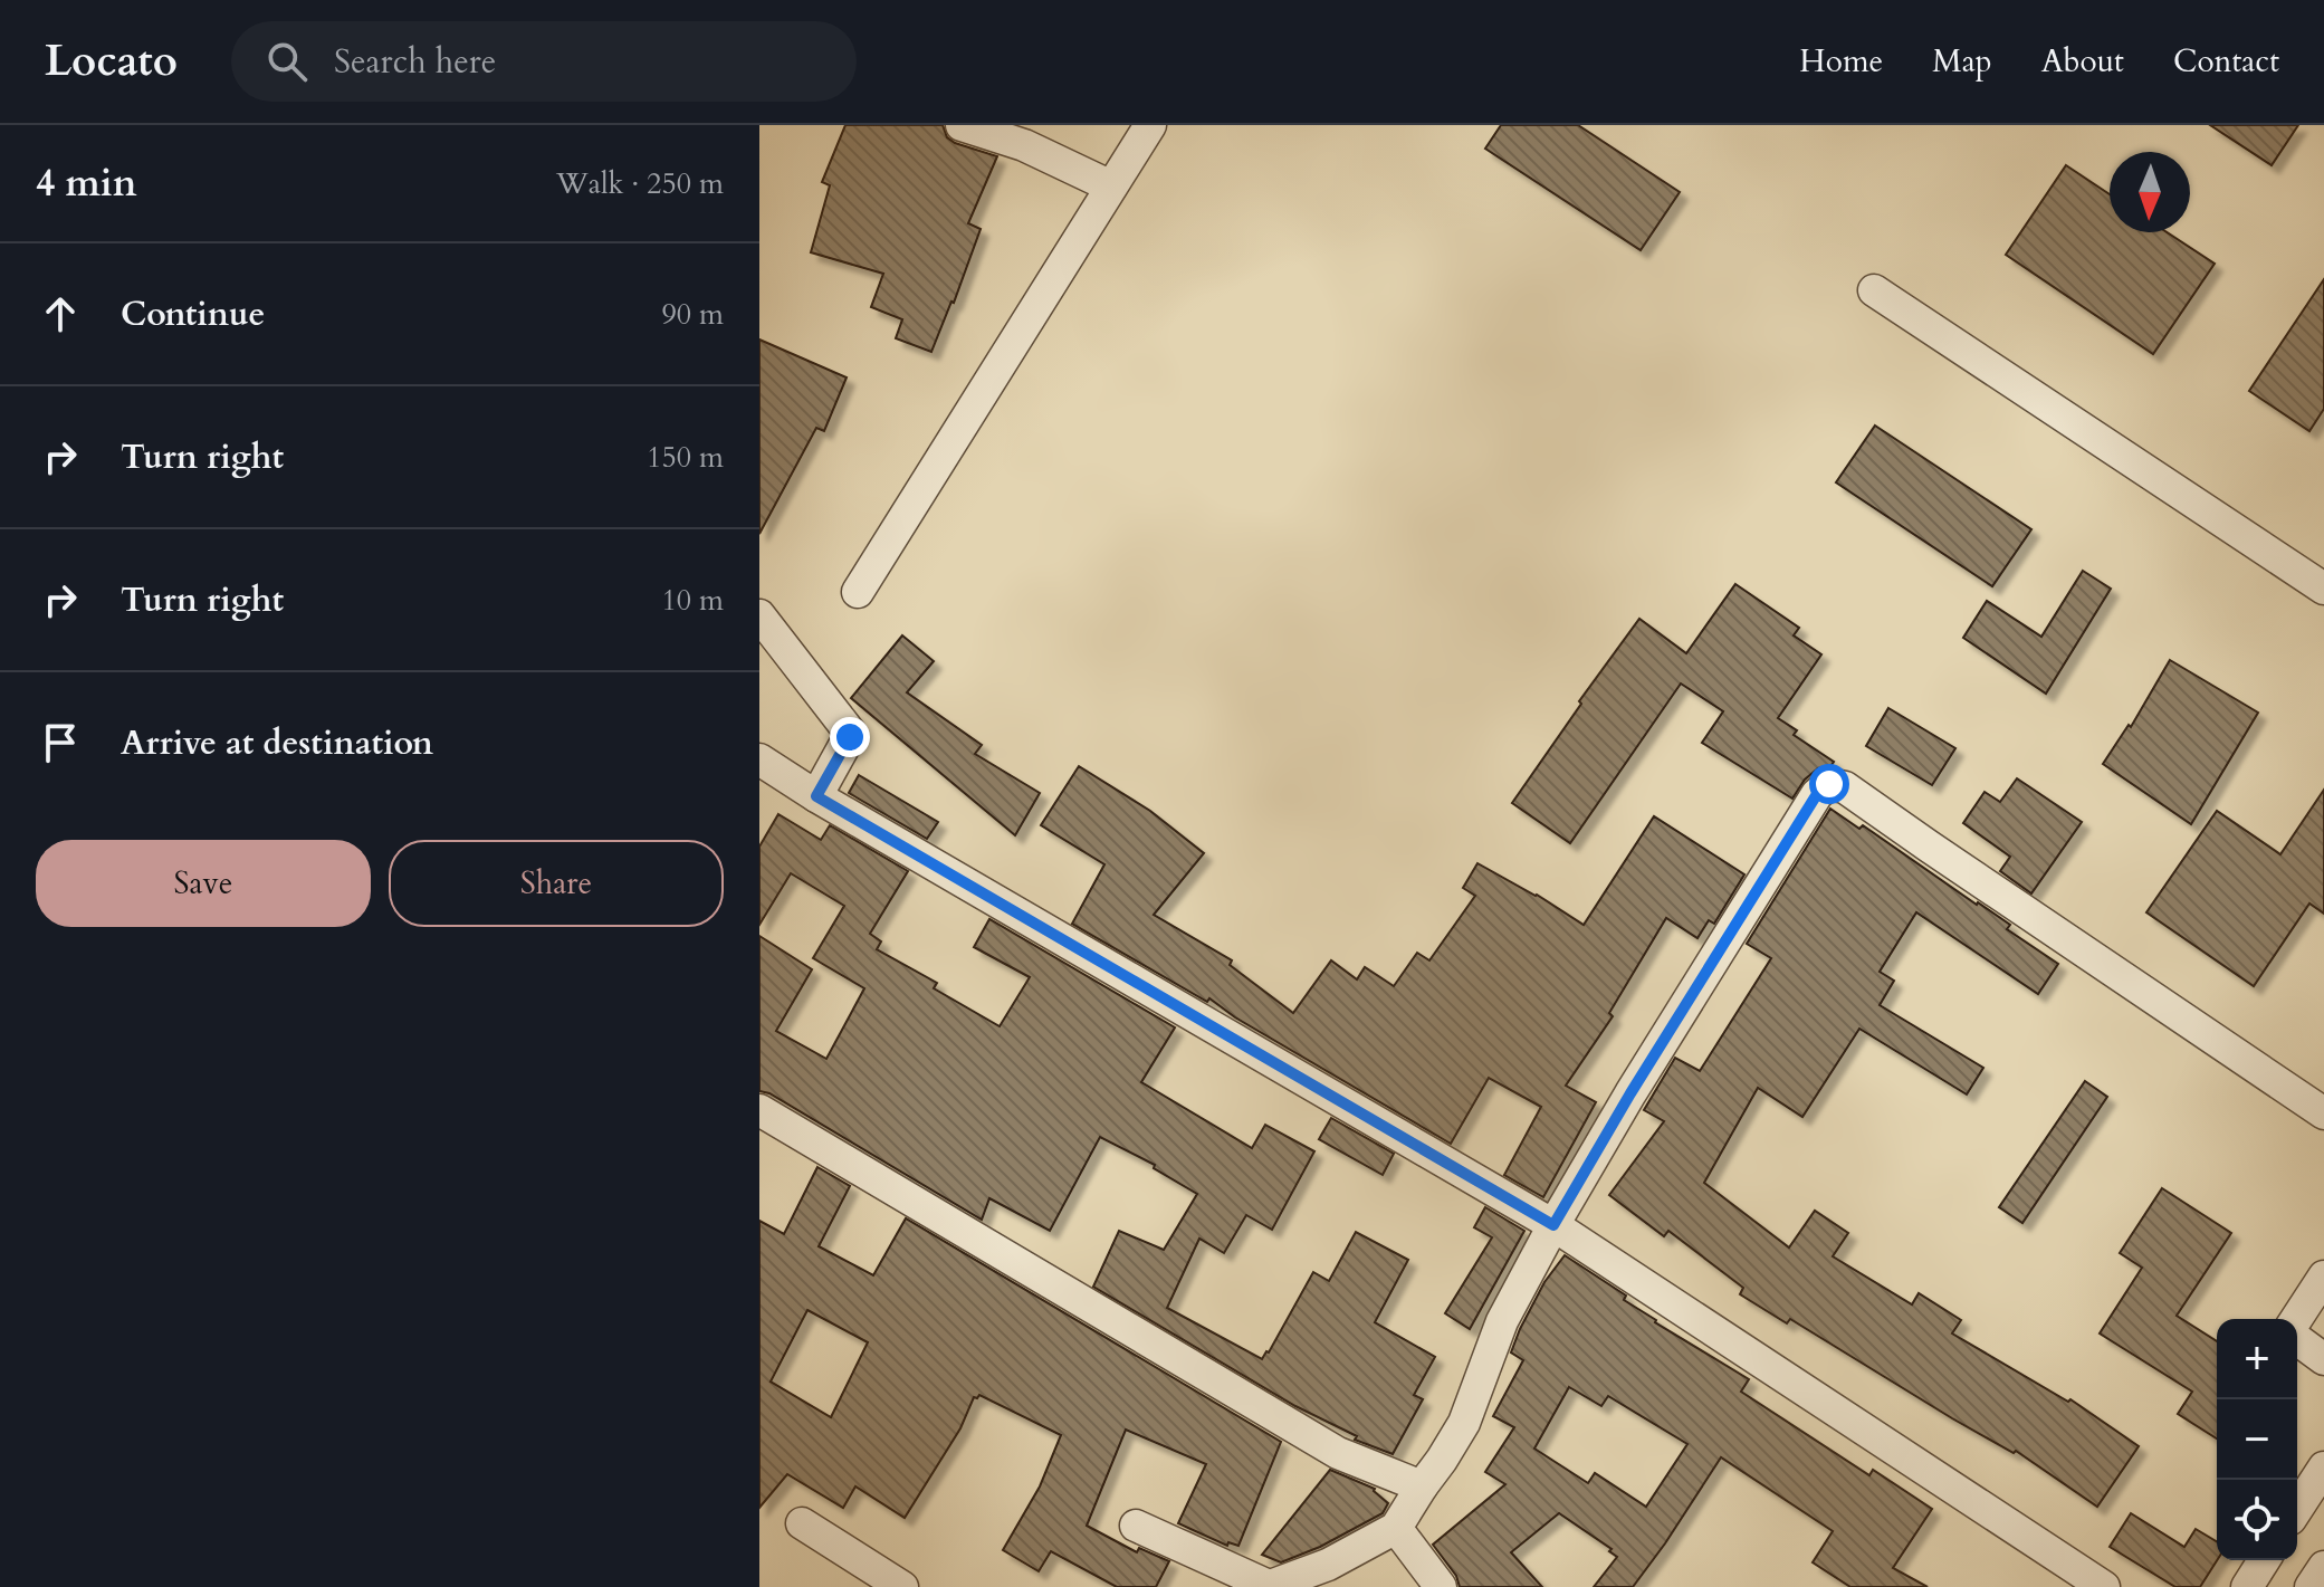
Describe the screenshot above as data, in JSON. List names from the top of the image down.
{
  "north": "bottom",
  "page": {
    "header": "Locato",
    "search": "Search here",
    "nav": [
      "Home",
      "Map",
      "About",
      "Contact"
    ],
    "heading": ["4 min", "Walk · 250 m"],
    "list": [
      ["Continue", "90 m"],
      ["Turn right", "150 m"],
      ["Turn right", "10 m"],
      "Arrive at destination"
    ],
    "buttons": ["Save", "Share"],
    "map_buttons": ["+", "−"]
  }
}
